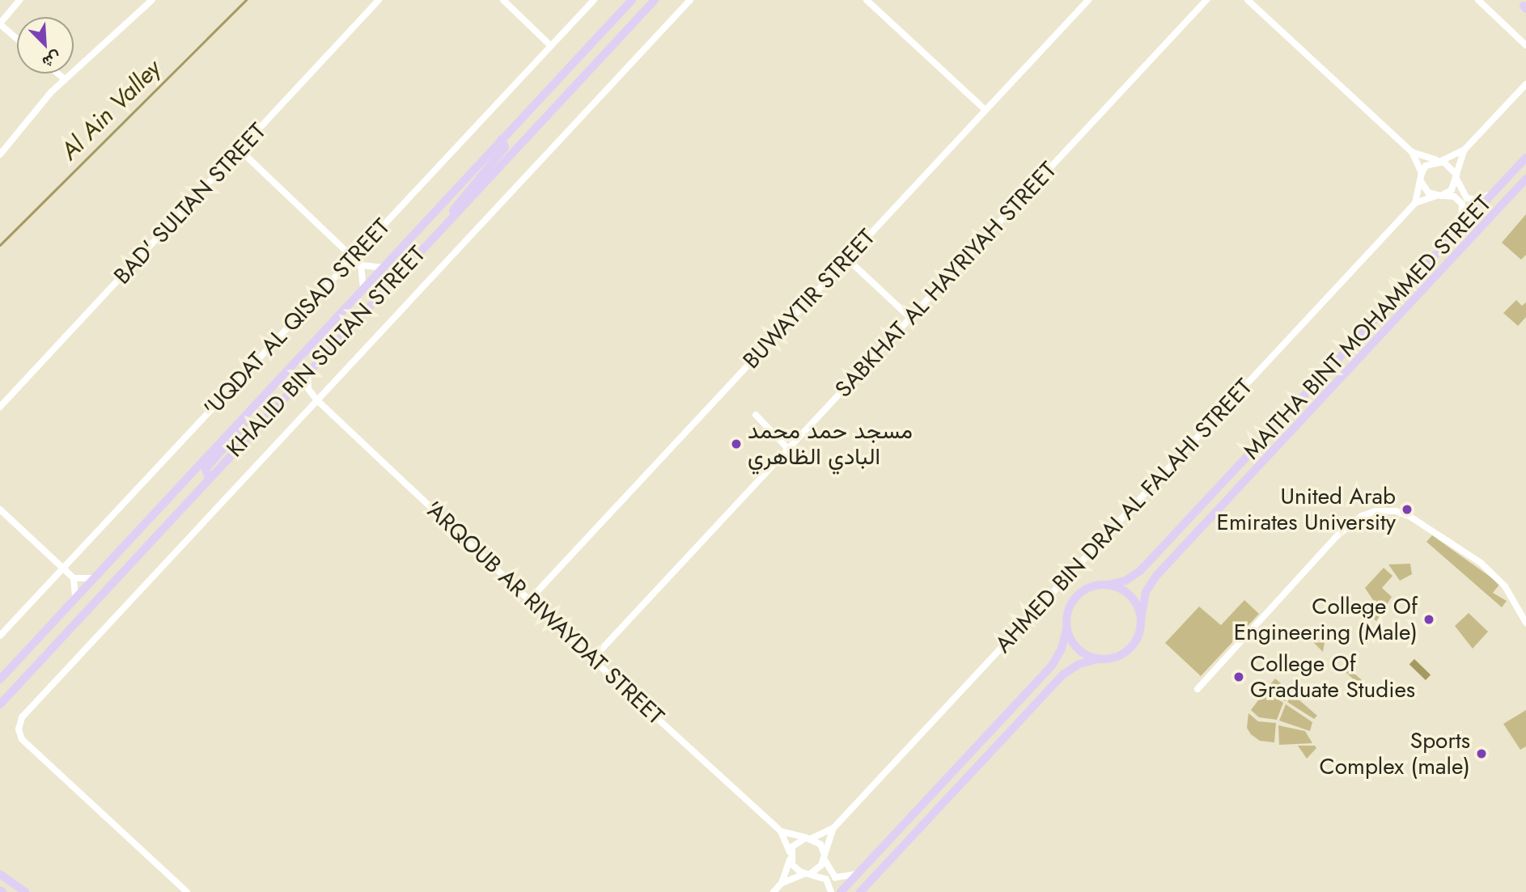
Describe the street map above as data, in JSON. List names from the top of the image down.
{
  "streets": {
    "main road": ["MAITHA BINT MOHAMMED STREET", "KHALID BIN SULTAN STREET"],
    "street": [
      "BAD' SULTAN STREET",
      "SABKHAT AL HAYRIYAH STREET",
      "BUWAYTIR STREET",
      "'UQDAT AL QISAD STREET",
      "AHMED BIN DRAI AL FALAHI STREET",
      "'ARQOUB AR RIWAYDAT STREET"
    ]
  },
  "crossings": [
    ["SABKHAT AL HAYRIYAH STREET", "'ARQOUB AR RIWAYDAT STREET"],
    ["BUWAYTIR STREET", "'ARQOUB AR RIWAYDAT STREET"],
    ["AHMED BIN DRAI AL FALAHI STREET", "'ARQOUB AR RIWAYDAT STREET"]
  ],
  "water": ["Al Ain Valley"],
  "places": [
    "مسجد حمد محمد البادي الظاهري",
    "United Arab Emirates University",
    "College Of Engineering (Male)",
    "College Of Graduate Studies",
    "Sports Complex (male)"
  ],
  "north": "bottom right"
}
